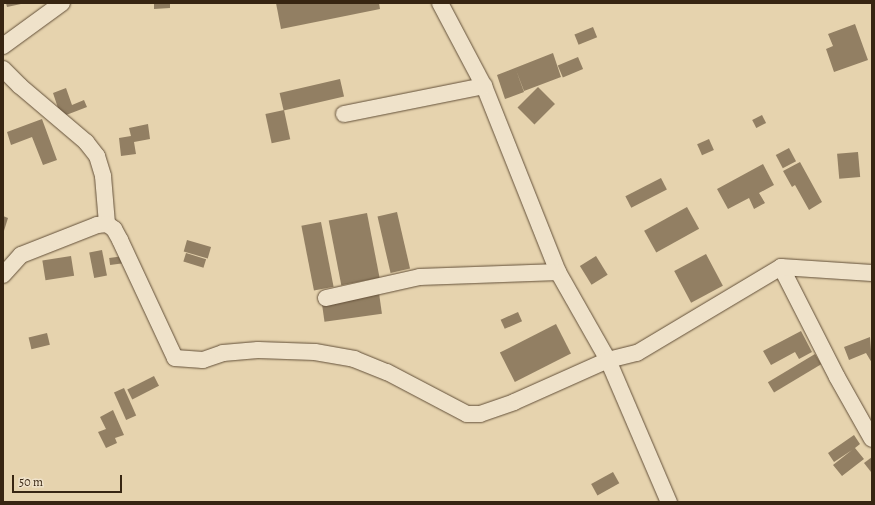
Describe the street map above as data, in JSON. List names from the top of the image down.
{
  "scale_bar": "50 m"
}
